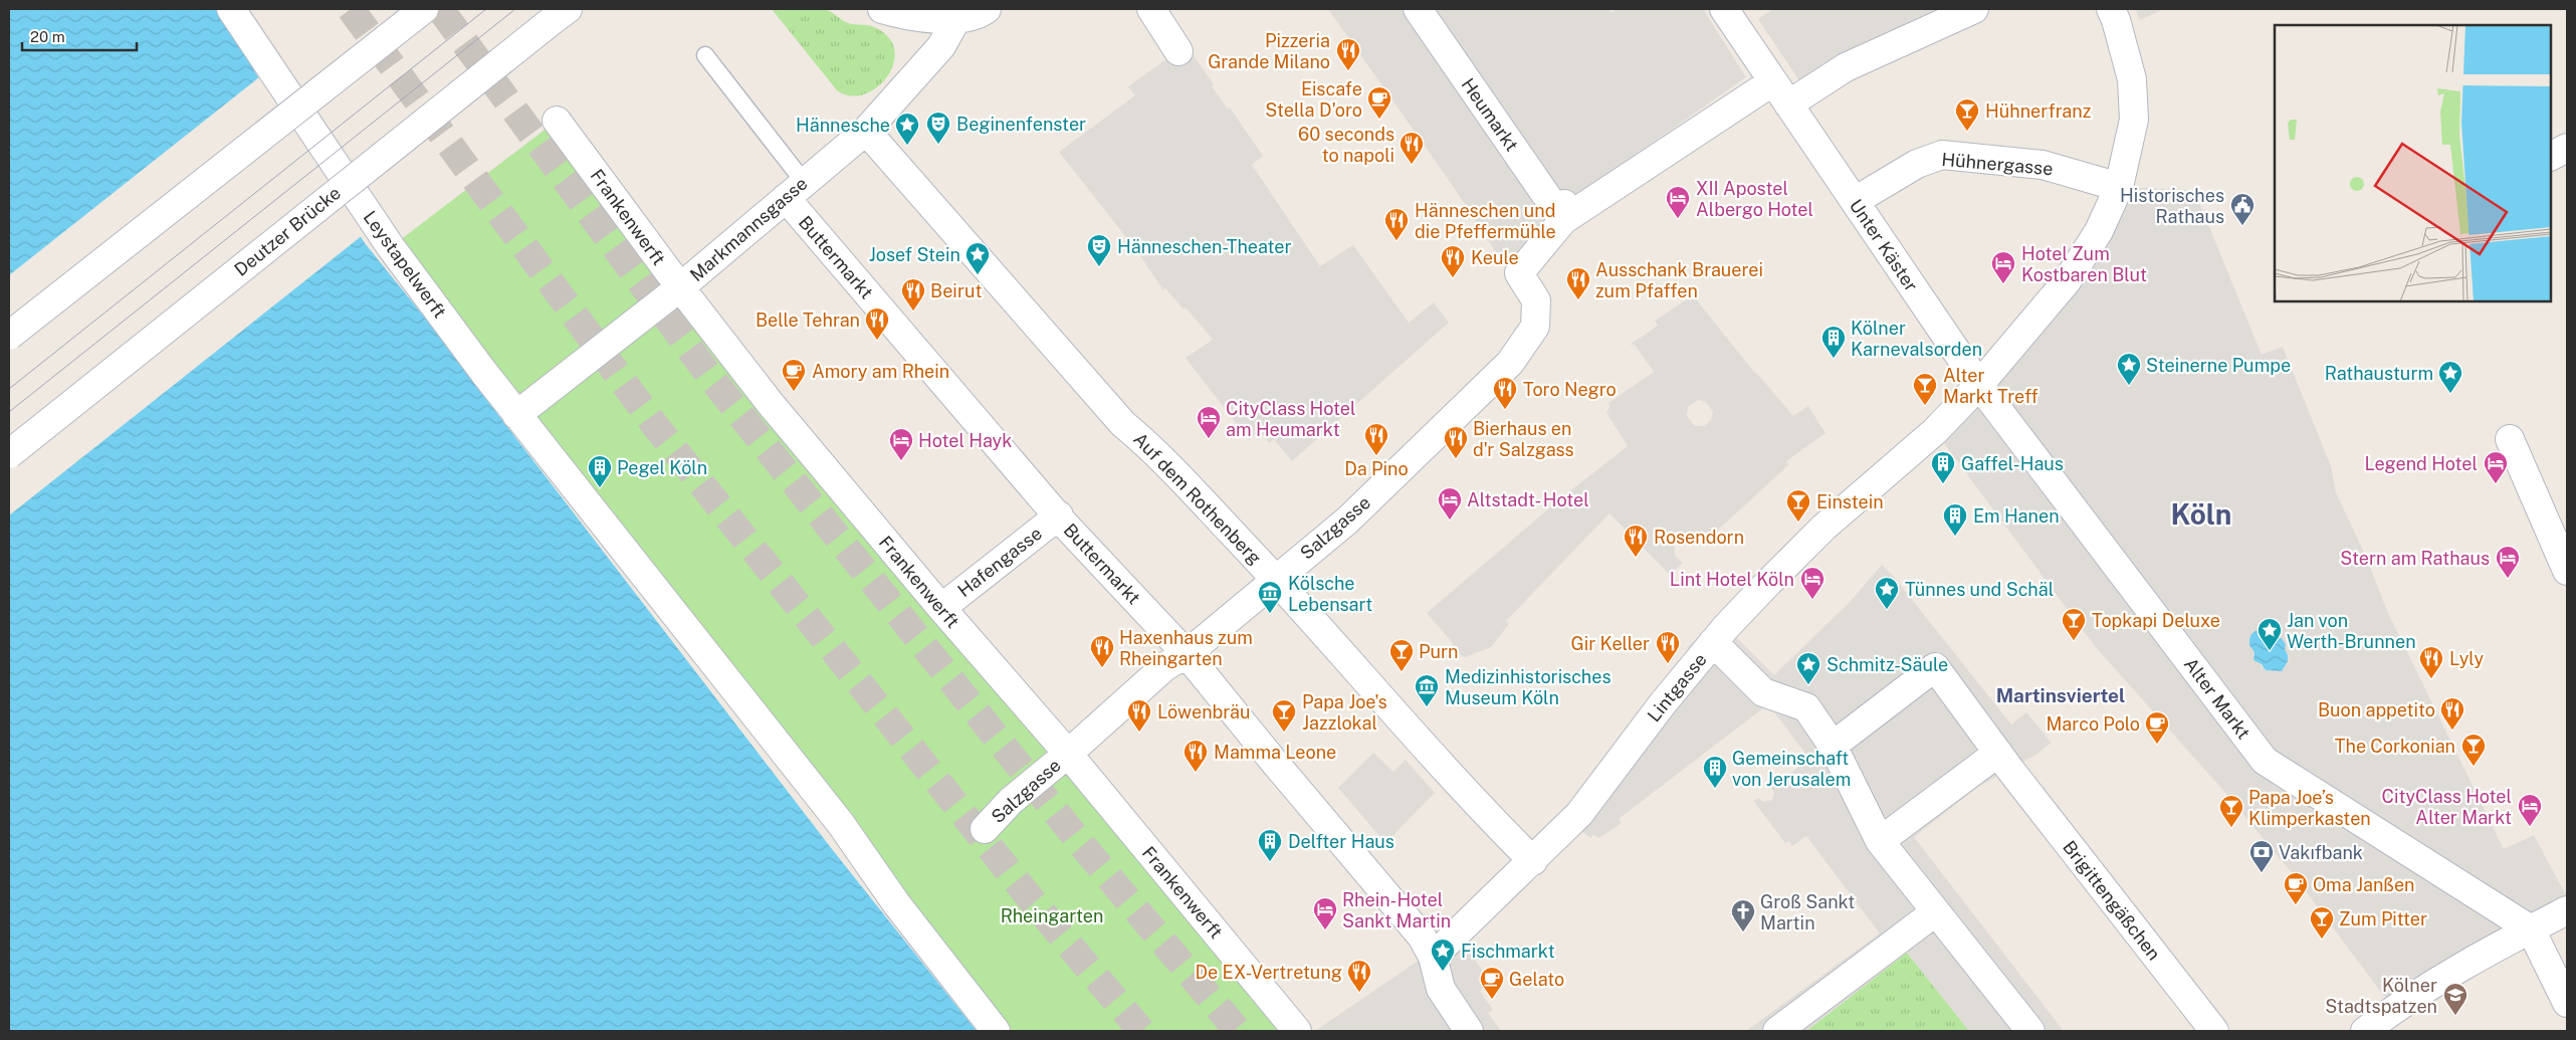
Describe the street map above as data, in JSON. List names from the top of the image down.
{
  "streets": {
    "street": [
      "Heumarkt",
      "Hühnergasse",
      "Frankenwerft",
      "Markmannsgasse",
      "Deutzer Brücke",
      "Unter Käster",
      "Buttermarkt",
      "Leystapelwerft",
      "Auf dem Rothenberg",
      "Salzgasse",
      "Hafengasse",
      "Lintgasse",
      "Alter Markt",
      "Brigittengäßchen"
    ]
  },
  "crossings": [
    ["Heumarkt", "Salzgasse"],
    ["Hühnergasse", "Unter Käster"],
    ["Frankenwerft", "Markmannsgasse"],
    ["Frankenwerft", "Salzgasse"],
    ["Frankenwerft", "Hafengasse"],
    ["Markmannsgasse", "Buttermarkt"],
    ["Markmannsgasse", "Leystapelwerft"],
    ["Markmannsgasse", "Auf dem Rothenberg"],
    ["Unter Käster", "Lintgasse"],
    ["Unter Käster", "Alter Markt"],
    ["Buttermarkt", "Salzgasse"],
    ["Buttermarkt", "Hafengasse"],
    ["Buttermarkt", "Lintgasse"],
    ["Auf dem Rothenberg", "Salzgasse"],
    ["Auf dem Rothenberg", "Lintgasse"],
    ["Lintgasse", "Alter Markt"]
  ],
  "districts": ["Köln", "Martinsviertel"],
  "parks": ["Rheingarten"],
  "places": {
    "restaurant": [
      "Pizzeria Grande Milano",
      "60 seconds to napoli",
      "Hänneschen und die Pfeffermühle",
      "Keule",
      "Ausschank Brauerei zum Pfaffen",
      "Beirut",
      "Belle Tehran",
      "Toro Negro",
      "Da Pino",
      "Bierhaus en d'r Salzgass",
      "Rosendorn",
      "Gir Keller",
      "Haxenhaus zum Rheingarten",
      "Lyly",
      "Buon appetito",
      "Löwenbräu",
      "Mamma Leone",
      "De EX-Vertretung"
    ],
    "cafe": [
      "Eiscafe Stella D'oro",
      "Amory am Rhein",
      "Marco Polo",
      "Oma Janßen",
      "Gelato"
    ],
    "bar": [
      "Hühnerfranz",
      "Alter Markt Treff",
      "Einstein",
      "Topkapi Deluxe",
      "Purn",
      "Papa Joe's Jazzlokal",
      "The Corkonian",
      "Papa Joe’s Klimperkasten",
      "Zum Pitter"
    ],
    "theatre": ["Beginenfenster", "Hänneschen-Theater"],
    "place": [
      "Hännesche",
      "Josef Stein",
      "Steinerne Pumpe",
      "Rathausturm",
      "Tünnes und Schäl",
      "Jan von Werth-Brunnen",
      "Schmitz-Säule",
      "Fischmarkt"
    ],
    "hotel": [
      "XII Apostel Albergo Hotel",
      "Hotel Zum Kostbaren Blut",
      "CityClass Hotel am Heumarkt",
      "Hotel Hayk",
      "Legend Hotel",
      "Altstadt- Hotel",
      "Stern am Rathaus",
      "Lint Hotel Köln",
      "CityClass Hotel Alter Markt",
      "Rhein-Hotel Sankt Martin"
    ],
    "public building": ["Historisches Rathaus"],
    "building": [
      "Kölner Karnevalsorden",
      "Gaffel-Haus",
      "Pegel Köln",
      "Em Hanen",
      "Gemeinschaft von Jerusalem",
      "Delfter Haus"
    ],
    "museum": ["Kölsche Lebensart", "Medizinhistorisches Museum Köln"],
    "bank": ["Vakıfbank"],
    "church": ["Groß Sankt Martin"],
    "school or university": ["Kölner Stadtspatzen"]
  },
  "scale_bar": "20 m"
}
